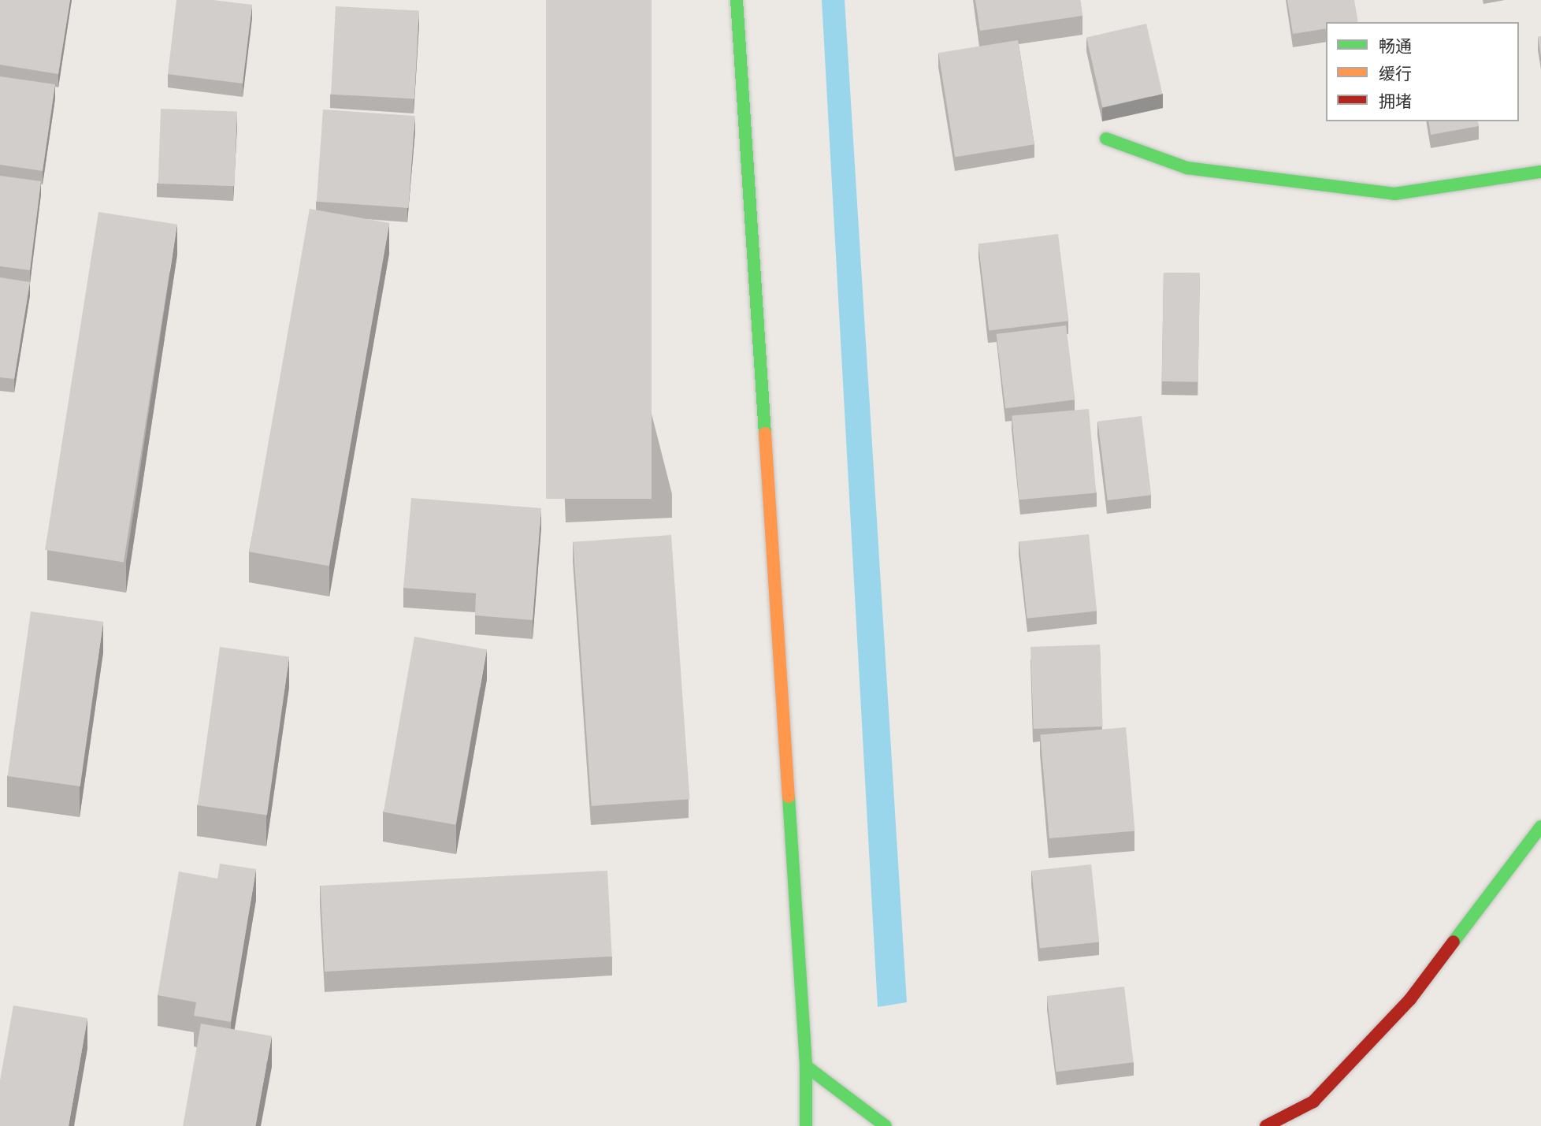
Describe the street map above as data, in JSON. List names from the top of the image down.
{
  "legend": ["畅通", "缓行", "拥堵"]
}
